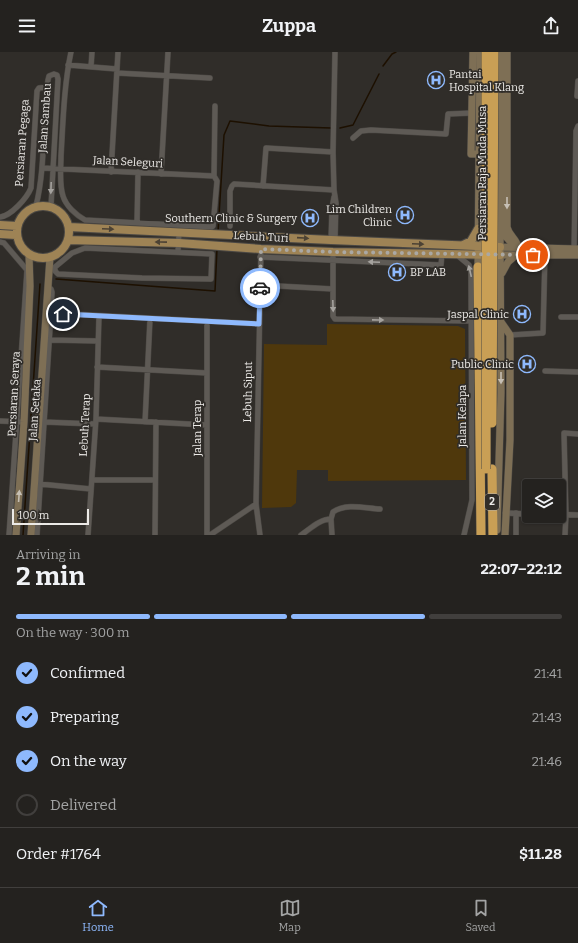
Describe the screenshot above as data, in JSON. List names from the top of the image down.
{
  "streets": {
    "highway": ["Persiaran Raja Muda Musa", "2"],
    "main road": ["Lebuh Turi", "Persiaran Seraya"],
    "street": [
      "Jalan Sambau",
      "Persiaran Pegaga",
      "Jalan Seleguri",
      "Lebuh Siput",
      "Jalan Setaka",
      "Jalan Kelapa",
      "Lebuh Terap",
      "Jalan Terap"
    ]
  },
  "crossings": [
    ["Jalan Sambau", "Persiaran Pegaga"],
    ["Jalan Sambau", "Jalan Seleguri"],
    ["Jalan Sambau", "Lebuh Turi"],
    ["Jalan Sambau", "Persiaran Seraya"],
    ["Jalan Seleguri", "Lebuh Turi"],
    ["Lebuh Turi", "Lebuh Siput"],
    ["Lebuh Turi", "Persiaran Seraya"],
    ["Lebuh Turi", "Jalan Kelapa"]
  ],
  "places": {
    "hospital": [
      "Pantai Hospital Klang",
      "Lim Children Clinic",
      "Southern Clinic & Surgery",
      "BP LAB",
      "Jaspal Clinic",
      "Public Clinic"
    ]
  },
  "scale_bar": "100 m",
  "page": {
    "header": "Zuppa",
    "scale": "100 m",
    "heading": ["2 min", "Arriving in", "22:07–22:12"],
    "panel": ["Order #1764", "$11.28"],
    "bar": "On the way · 300 m",
    "list": [
      ["Confirmed", "21:41"],
      ["Preparing", "21:43"],
      ["On the way", "21:46"],
      "Delivered"
    ],
    "tabs": ["Home", "Map", "Saved"]
  }
}
